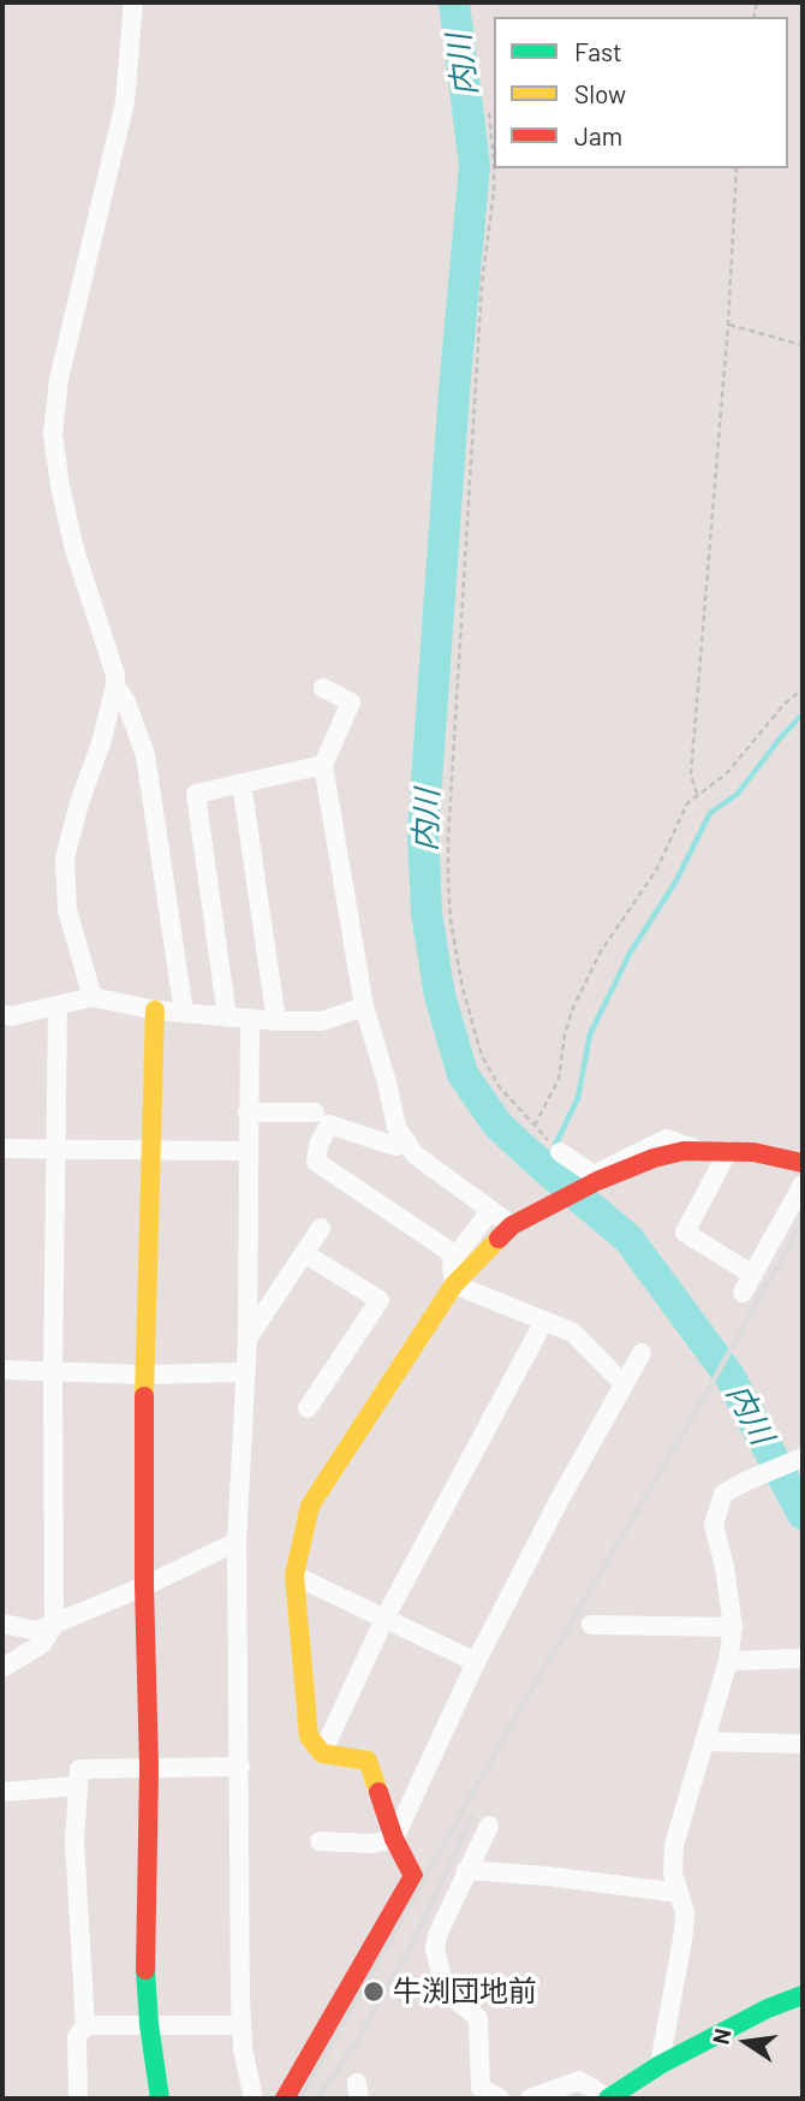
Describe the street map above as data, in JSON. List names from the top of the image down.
{
  "water": ["内川"],
  "places": ["牛渕団地前"],
  "legend": ["Fast", "Slow", "Jam"],
  "north": "left"
}
